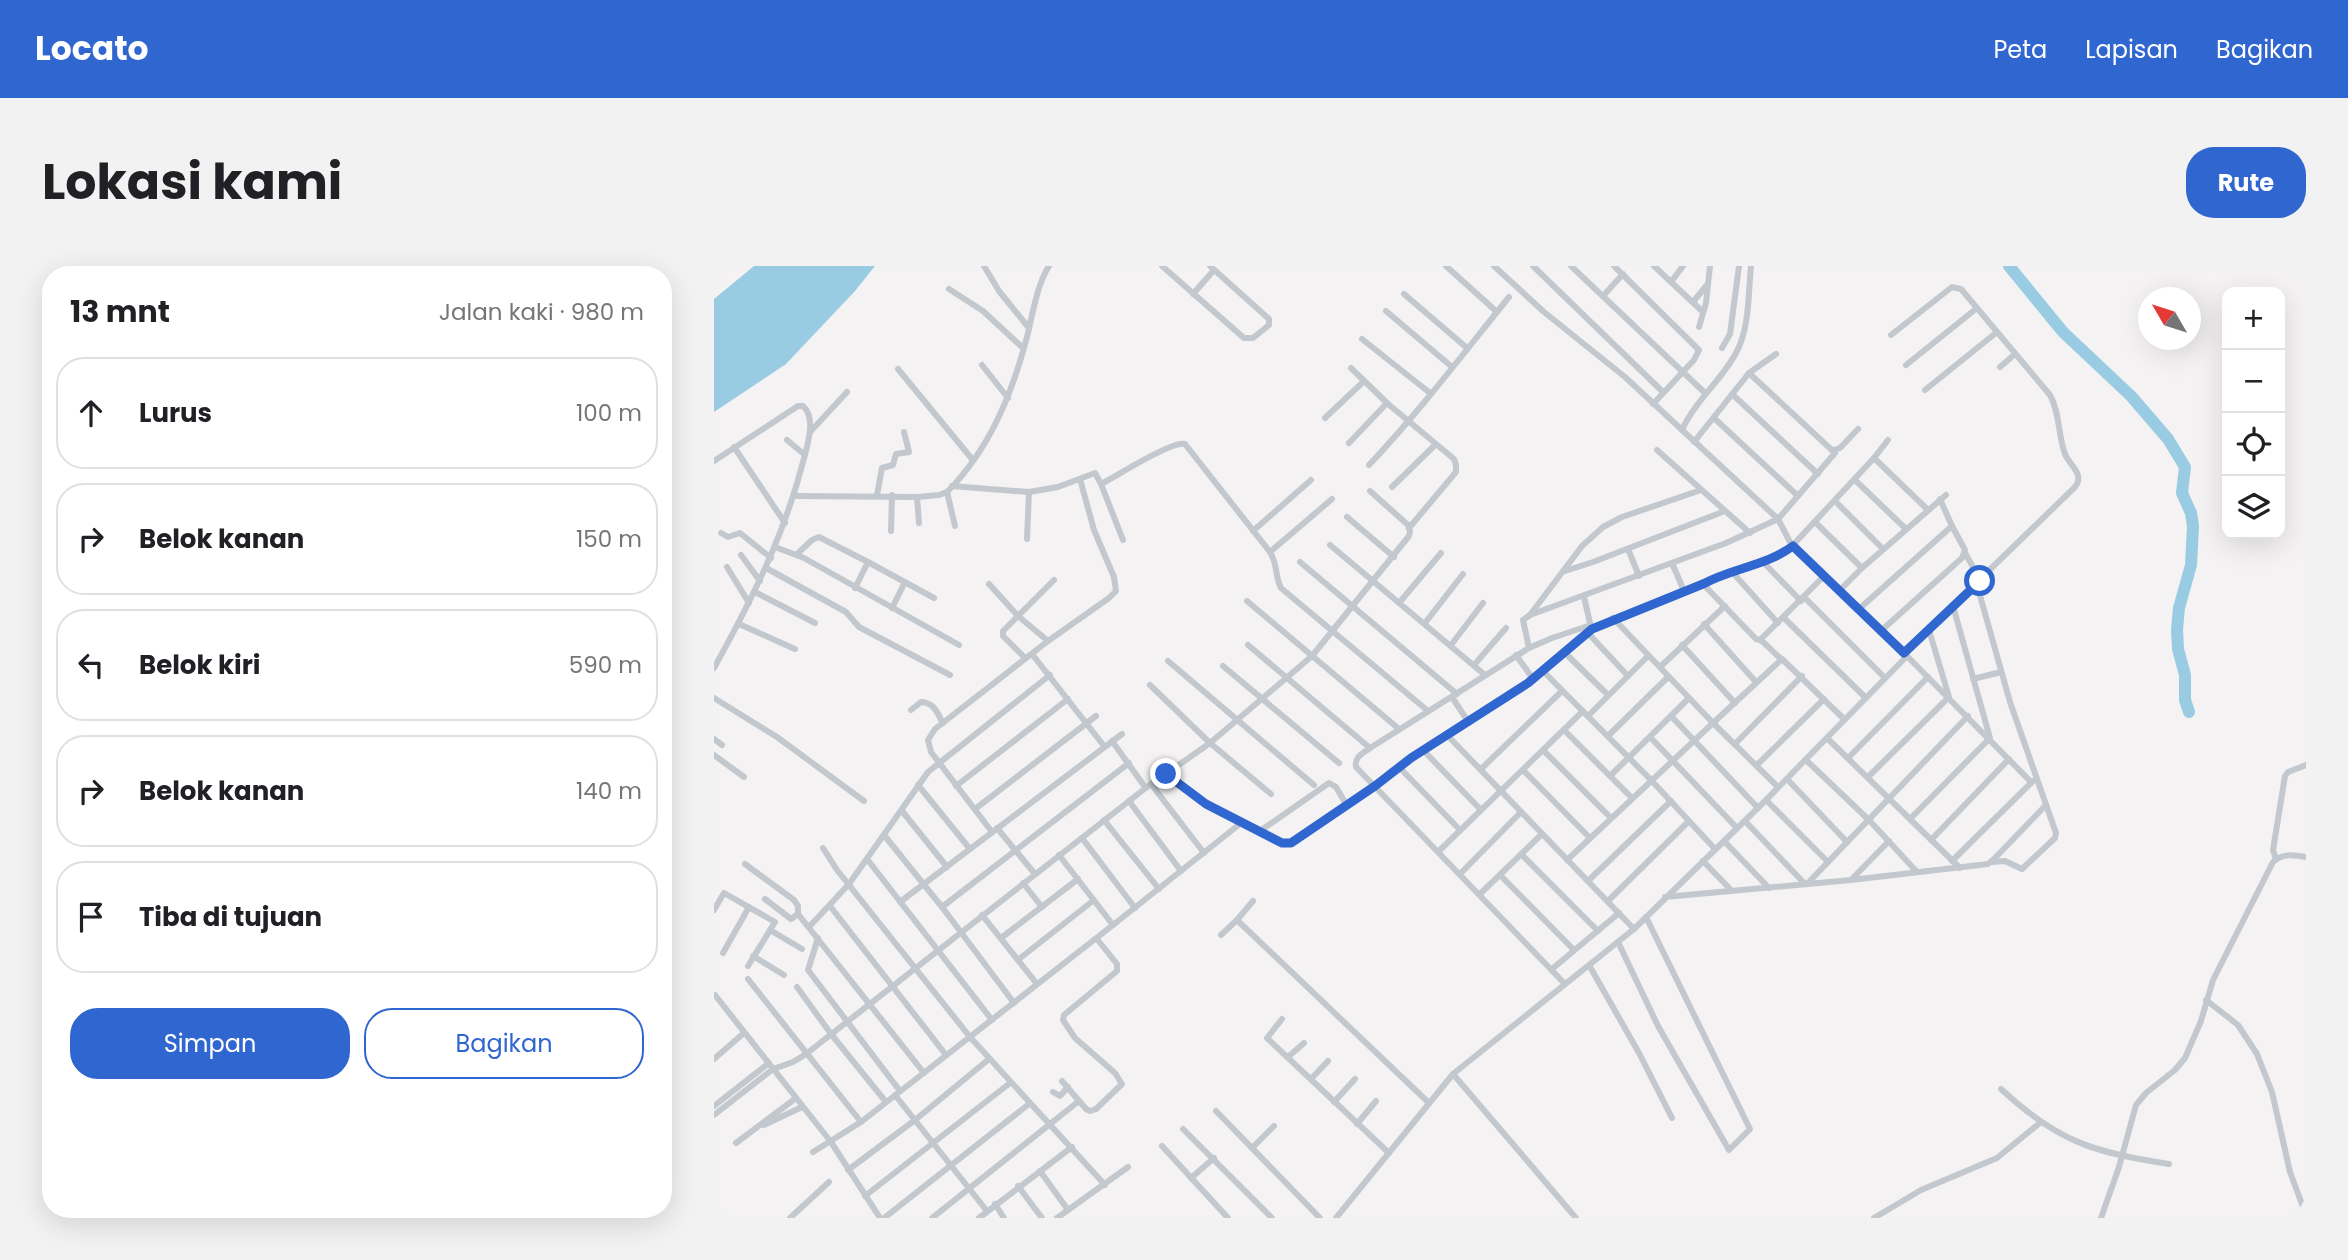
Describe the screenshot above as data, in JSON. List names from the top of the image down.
{
  "north": "top left",
  "page": {
    "header": "Locato",
    "nav": ["Peta", "Lapisan", "Bagikan"],
    "title": "Lokasi kami",
    "buttons": [
      "Rute",
      ["Simpan", "Bagikan"]
    ],
    "heading": ["13 mnt", "Jalan kaki · 980 m"],
    "map_buttons": ["+", "−"],
    "list": [
      ["Lurus", "100 m"],
      ["Belok kanan", "150 m"],
      ["Belok kiri", "590 m"],
      ["Belok kanan", "140 m"],
      "Tiba di tujuan"
    ]
  }
}
